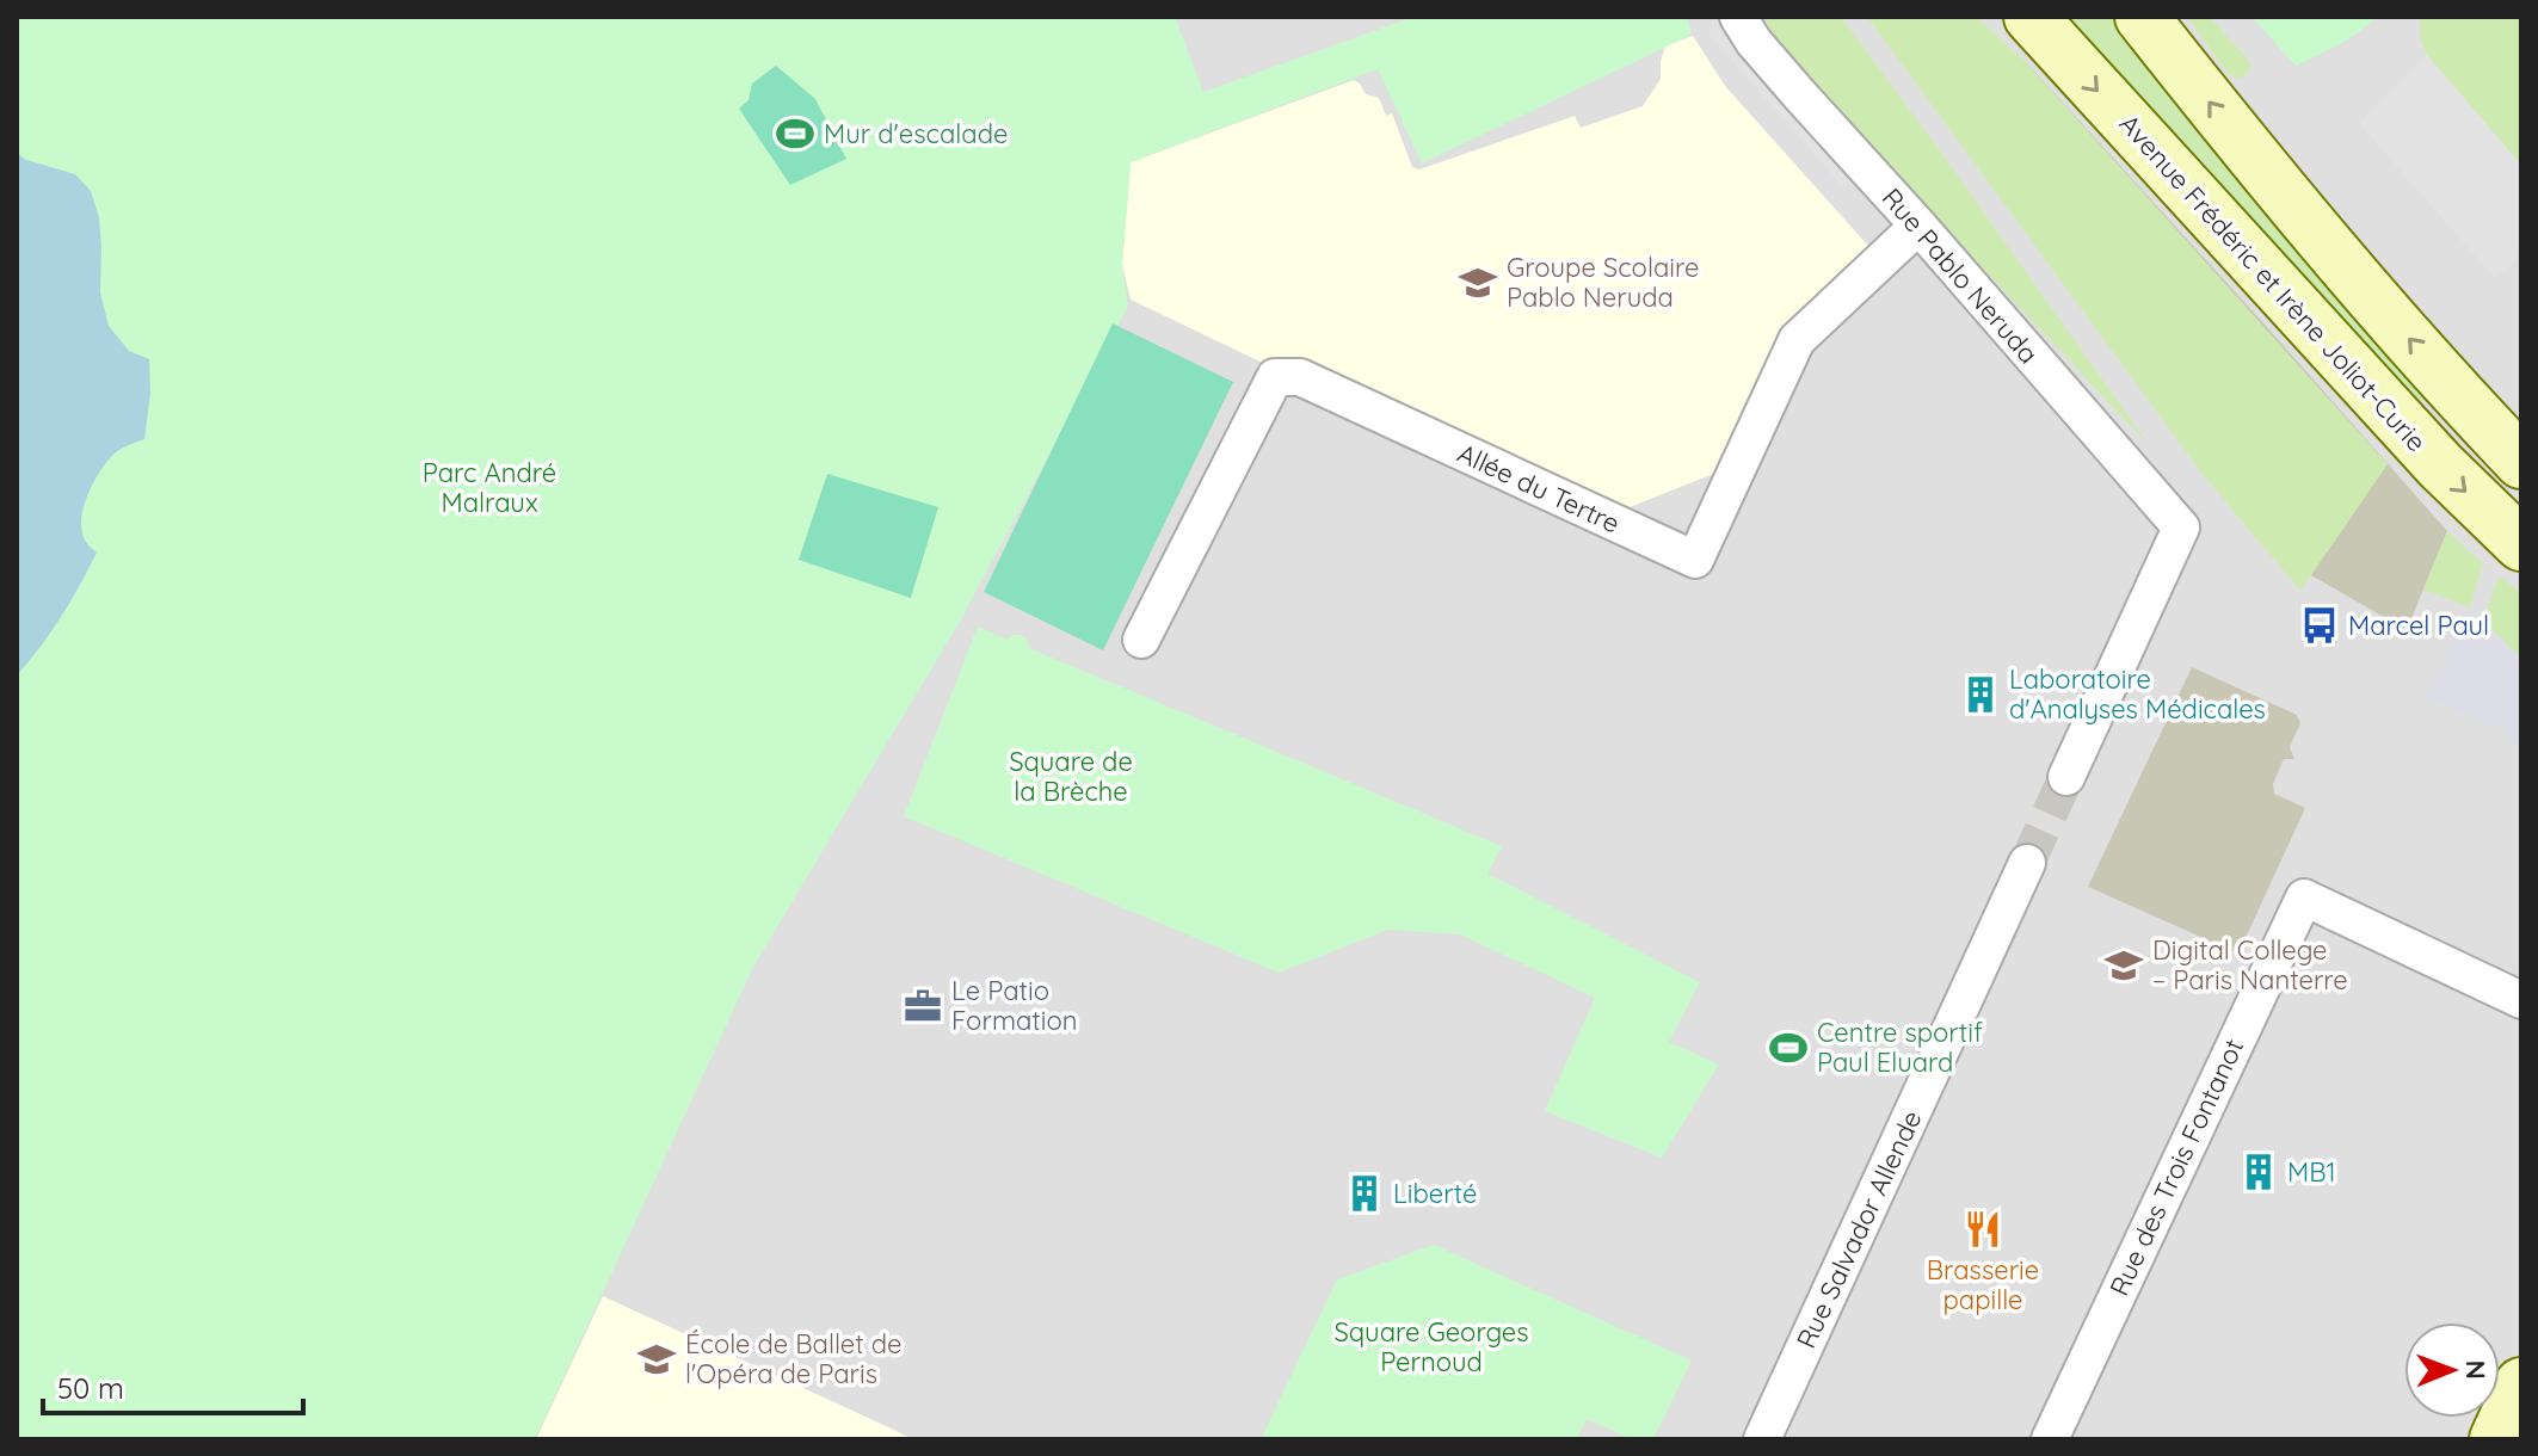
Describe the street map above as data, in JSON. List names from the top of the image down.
{
  "streets": {
    "main road": ["Avenue Frédéric et Irène Joliot-Curie"],
    "street": [
      "Rue Pablo Neruda",
      "Allée du Tertre",
      "Rue des Trois Fontanot",
      "Rue Salvador Allende"
    ]
  },
  "crossings": [
    ["Rue Pablo Neruda", "Allée du Tertre"]
  ],
  "parks": ["Parc André Malraux", "Square de la Brèche", "Square Georges Pernoud"],
  "places": {
    "sports": ["Mur d'escalade", "Centre sportif Paul Eluard"],
    "school or university": ["Groupe Scolaire Pablo Neruda", "Digital College – Paris Nanterre", "École de Ballet de l'Opéra de Paris"],
    "bus stop": ["Marcel Paul"],
    "building": ["Laboratoire d'Analyses Médicales", "MB1", "Liberté"],
    "office": ["Le Patio Formation"],
    "restaurant": ["Brasserie papille"]
  },
  "scale_bar": "50 m",
  "north": "right"
}
